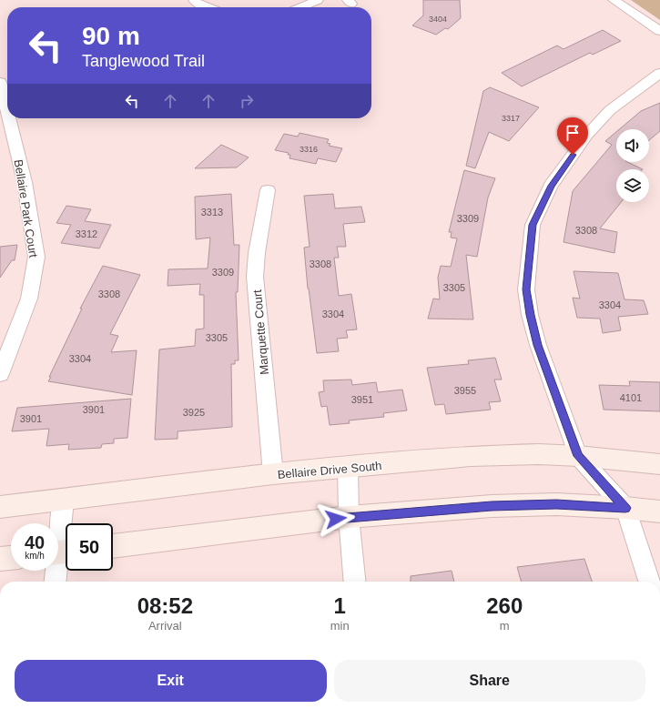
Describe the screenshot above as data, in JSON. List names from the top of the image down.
{
  "streets": {
    "main road": ["Bellaire Drive South"],
    "street": ["Bellaire Park Court", "Marquette Court"]
  },
  "crossings": [
    ["Marquette Court", "Bellaire Drive South"]
  ],
  "house_numbers": [
    "3404",
    "3317",
    "3316",
    "3313",
    "3309",
    "3308",
    "3312",
    "3308",
    "3309",
    "3305",
    "3308",
    "3304",
    "3304",
    "3305",
    "3304",
    "3955",
    "4101",
    "3951",
    "3901",
    "3925",
    "3901"
  ],
  "page": {
    "turn": ["90 m", "Tanglewood Trail"],
    "speed": "40 km/h",
    "limit": "50",
    "eta": [
      "08:52",
      "Arrival",
      "1",
      "min",
      "260",
      "m"
    ],
    "buttons": ["Exit", "Share"]
  }
}
